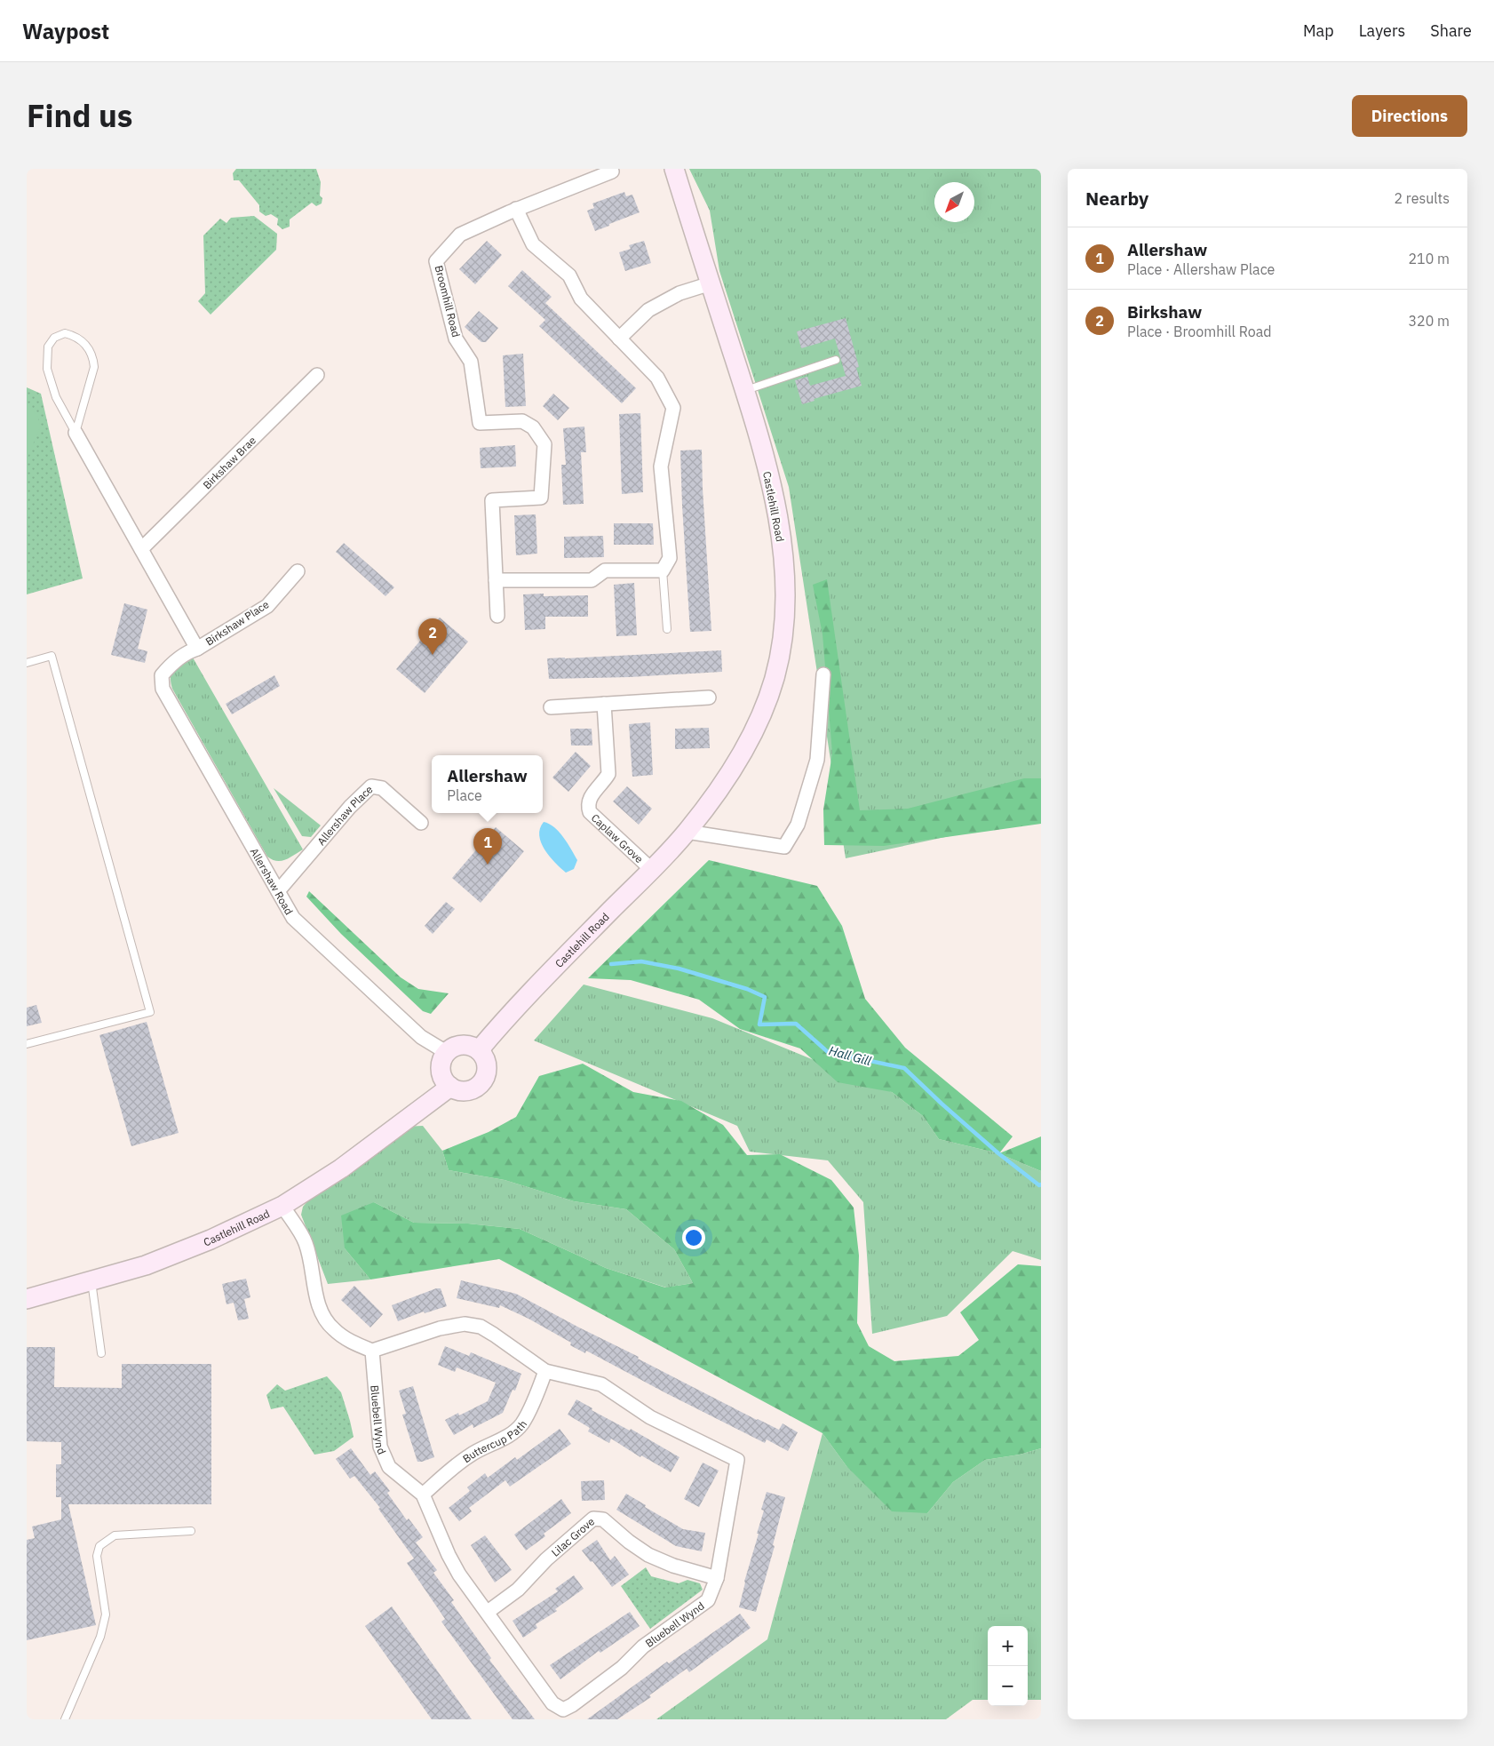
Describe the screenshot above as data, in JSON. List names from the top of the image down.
{
  "streets": {
    "main road": ["Castlehill Road"],
    "street": [
      "Broomhill Road",
      "Birkshaw Brae",
      "Birkshaw Place",
      "Allershaw Place",
      "Caplaw Grove",
      "Allershaw Road",
      "Bluebell Wynd",
      "Buttercup Path",
      "Lilac Grove"
    ]
  },
  "crossings": [
    ["Castlehill Road", "Caplaw Grove"],
    ["Castlehill Road", "Allershaw Road"],
    ["Birkshaw Place", "Allershaw Road"],
    ["Allershaw Place", "Allershaw Road"],
    ["Bluebell Wynd", "Buttercup Path"],
    ["Bluebell Wynd", "Lilac Grove"]
  ],
  "water": ["Hall Gill"],
  "north": "bottom left",
  "page": {
    "header": "Waypost",
    "nav": ["Map", "Layers", "Share"],
    "title": "Find us",
    "buttons": "Directions",
    "heading": ["Nearby", "2 results"],
    "list": [
      {
        "mark": "1",
        "name": "Allershaw",
        "note": "Place · Allershaw Place",
        "value": "210 m"
      },
      {
        "mark": "2",
        "name": "Birkshaw",
        "note": "Place · Broomhill Road",
        "value": "320 m"
      }
    ],
    "pins": ["2", "1"],
    "popup": ["Allershaw", "Place"],
    "map_buttons": ["+", "−"]
  }
}
